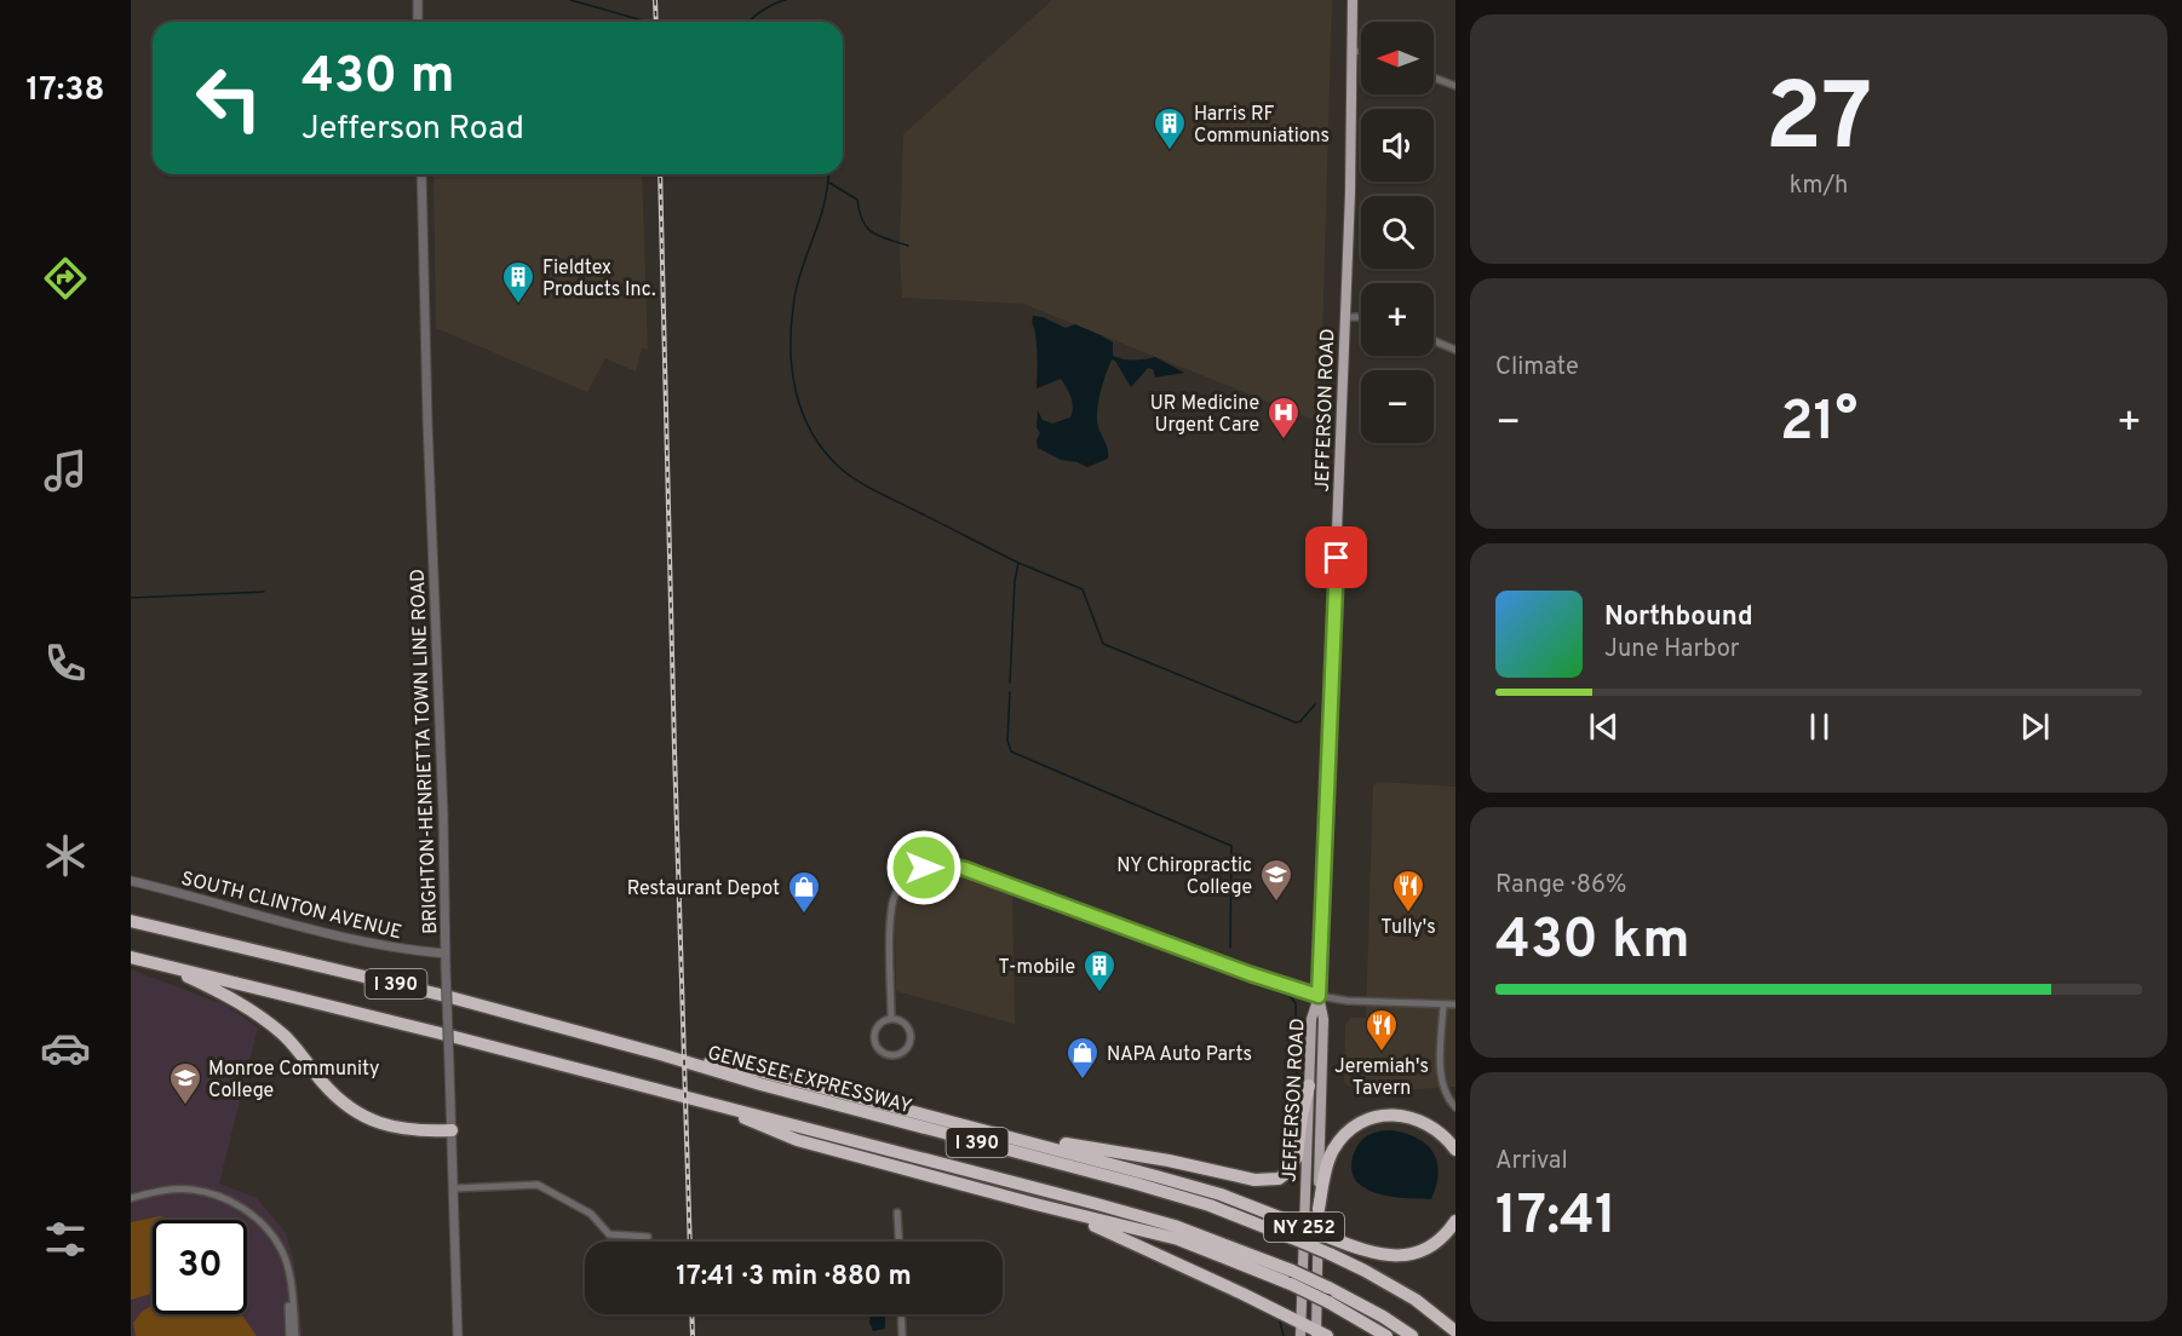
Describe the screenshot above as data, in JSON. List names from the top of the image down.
{
  "streets": {
    "highway": ["I 390", "GENESEE EXPRESSWAY"],
    "main road": ["JEFFERSON ROAD", "NY 252"],
    "street": ["BRIGHTON-HENRIETTA TOWN LINE ROAD", "SOUTH CLINTON AVENUE"]
  },
  "crossings": [
    ["BRIGHTON-HENRIETTA TOWN LINE ROAD", "SOUTH CLINTON AVENUE"]
  ],
  "places": {
    "building": ["Harris RF Communiations", "Fieldtex Products Inc.", "T-mobile"],
    "hospital": ["UR Medicine Urgent Care"],
    "school or university": ["NY Chiropractic College", "Monroe Community College"],
    "restaurant": ["Tully's", "Jeremiah's Tavern"],
    "shop": ["Restaurant Depot", "NAPA Auto Parts"]
  },
  "north": "left",
  "page": {
    "tabs": "17:38",
    "tile": [
      ["27", "km/h"],
      "Climate",
      ["Range · 86%", "430 km"],
      ["Arrival", "17:41"]
    ],
    "map_buttons": ["+", "−"],
    "turn": ["430 m", "Jefferson Road"],
    "heat": ["−", "21°", "+"],
    "song": ["Northbound", "June Harbor"],
    "limit": "30",
    "trip": "17:41 · 3 min · 880 m"
  }
}
